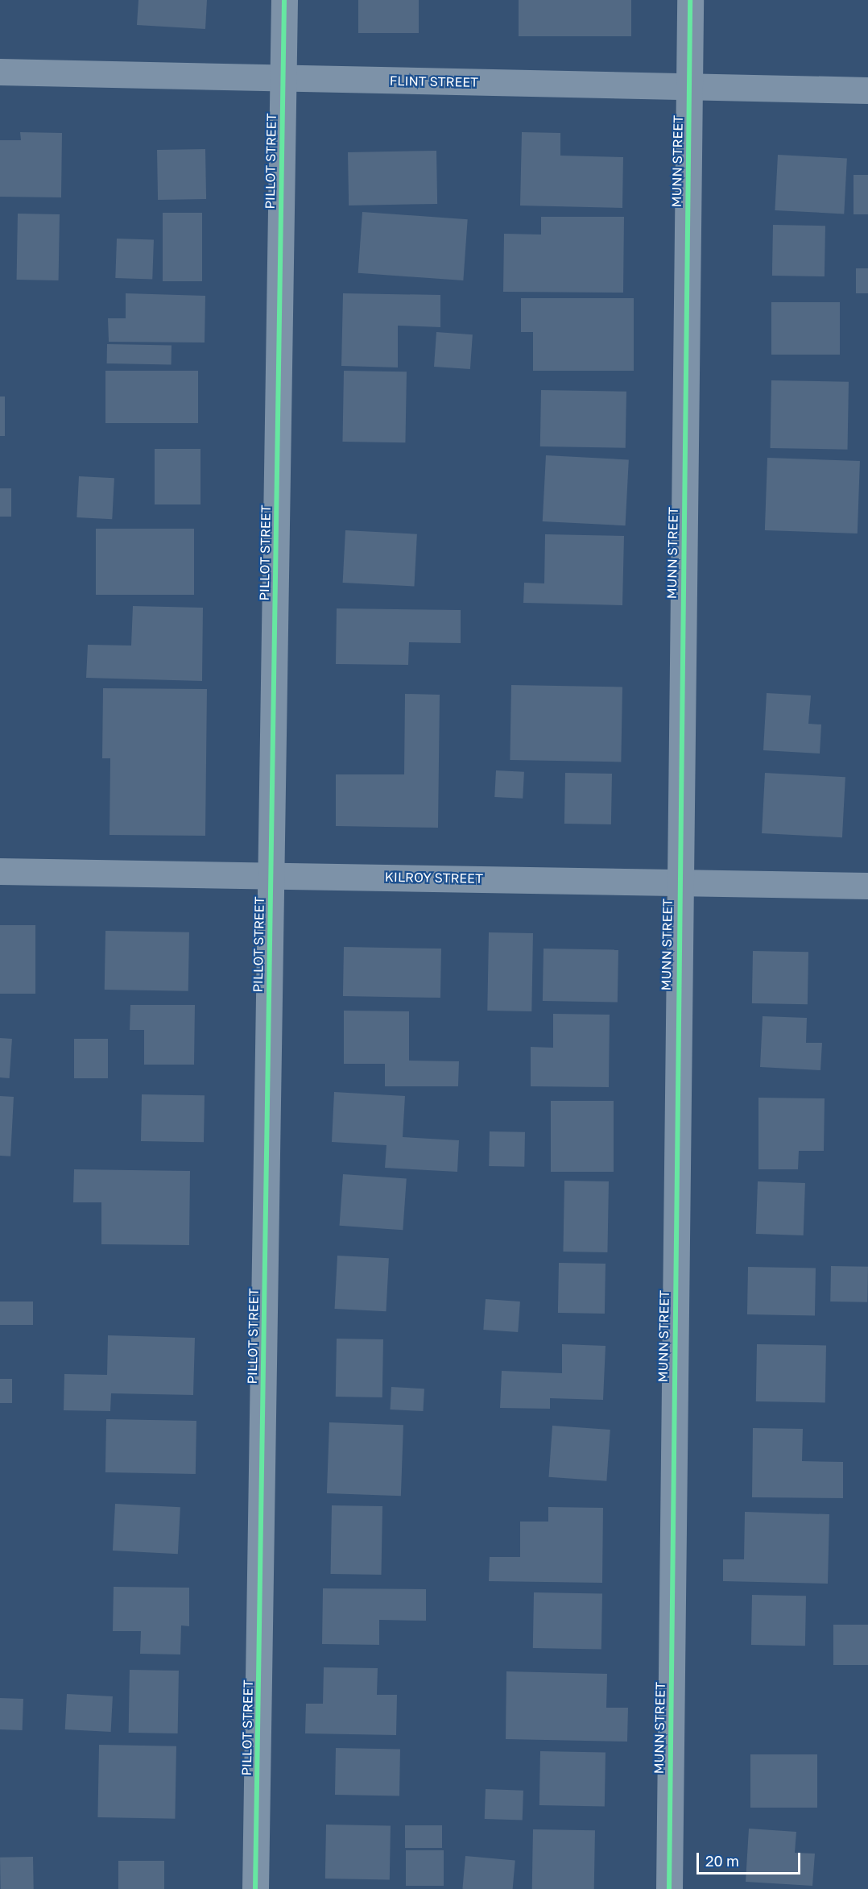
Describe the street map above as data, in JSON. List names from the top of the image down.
{
  "streets": {
    "street": [
      "FLINT STREET",
      "PILLOT STREET",
      "MUNN STREET",
      "KILROY STREET"
    ]
  },
  "crossings": [
    ["FLINT STREET", "PILLOT STREET"],
    ["FLINT STREET", "MUNN STREET"],
    ["PILLOT STREET", "KILROY STREET"],
    ["MUNN STREET", "KILROY STREET"]
  ],
  "scale_bar": "20 m"
}
